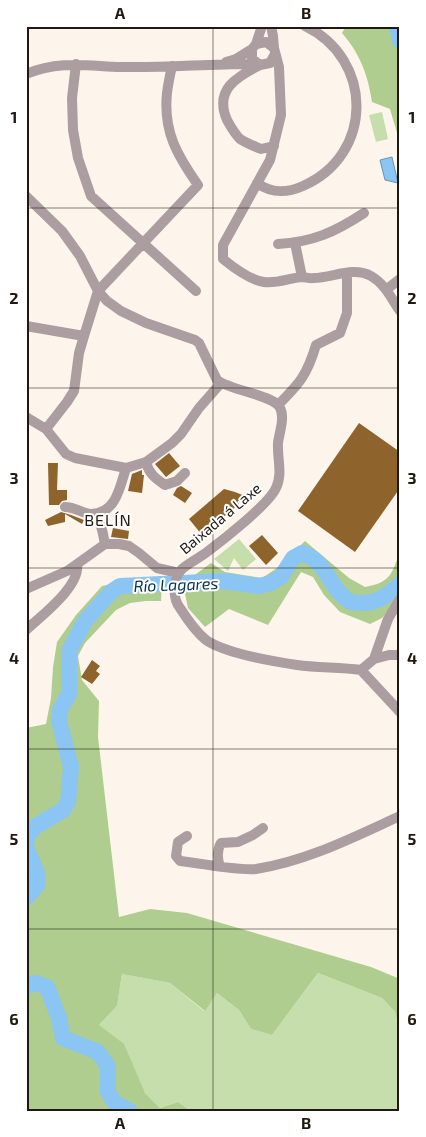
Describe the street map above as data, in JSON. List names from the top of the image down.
{
  "streets": {
    "street": ["Baixada á Laxe"]
  },
  "districts": ["BELÍN"],
  "water": ["Río Lagares"],
  "grid": {
    "columns": ["A", "B"],
    "rows": [
      "1",
      "2",
      "3",
      "4",
      "5",
      "6"
    ]
  }
}
